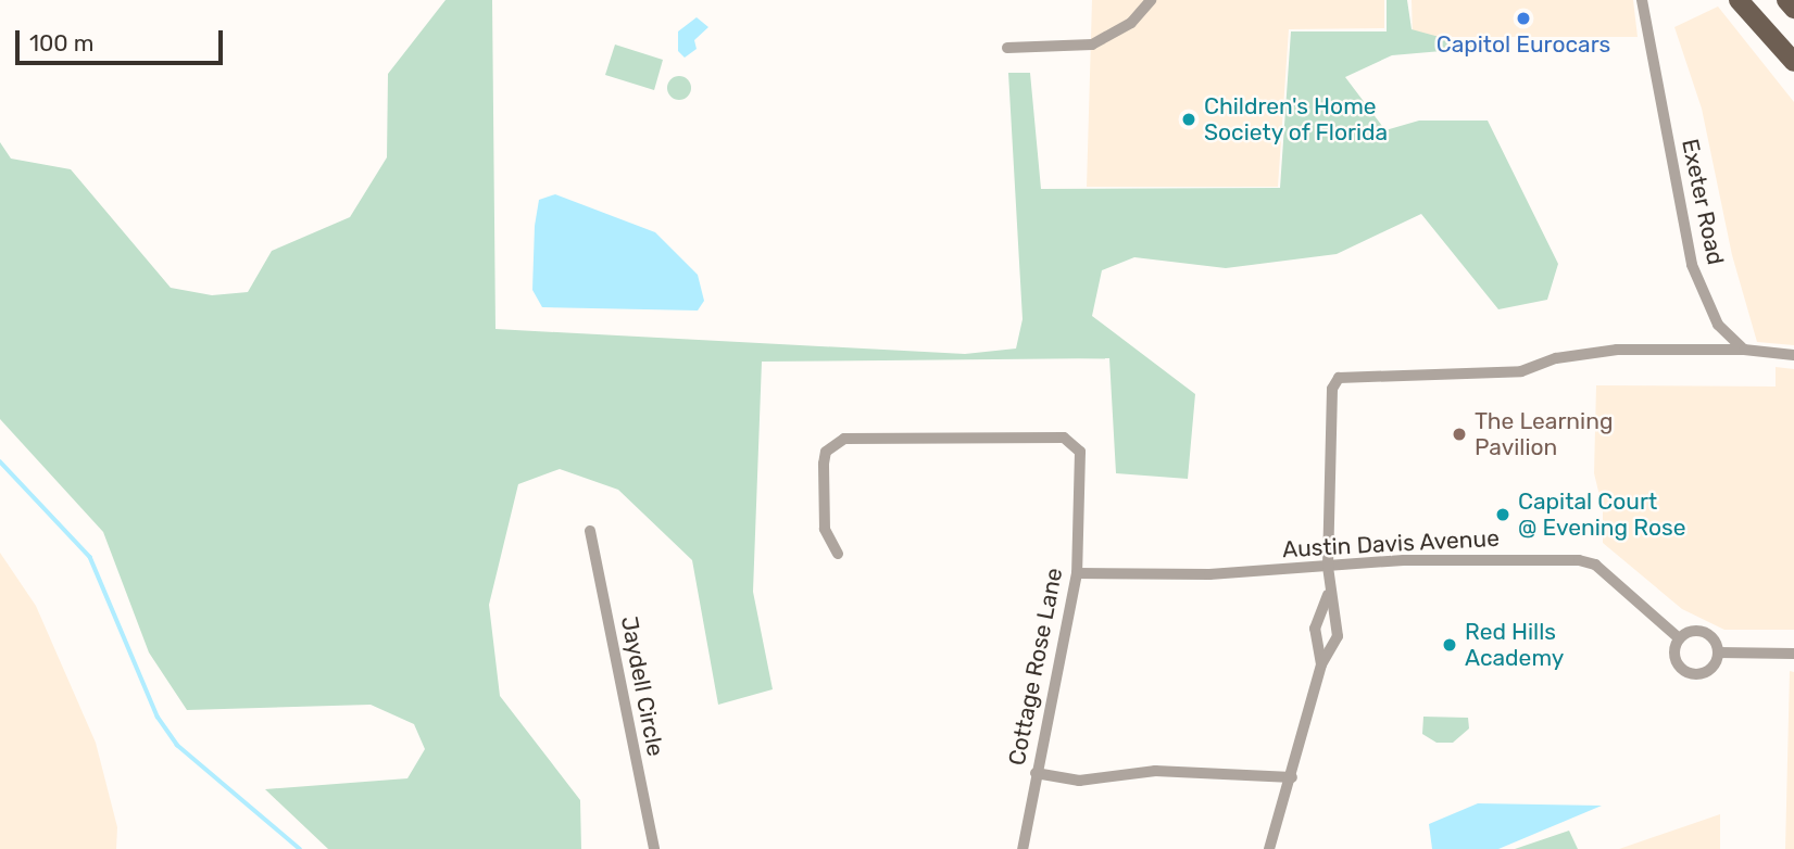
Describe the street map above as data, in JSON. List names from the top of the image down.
{
  "streets": {
    "street": [
      "Exeter Road",
      "Austin Davis Avenue",
      "Cottage Rose Lane",
      "Jaydell Circle"
    ]
  },
  "crossings": [
    ["Austin Davis Avenue", "Cottage Rose Lane"]
  ],
  "places": [
    "Capitol Eurocars",
    "Children's Home Society of Florida",
    "The Learning Pavilion",
    "Capital Court @ Evening Rose",
    "Red Hills Academy"
  ],
  "scale_bar": "100 m"
}
